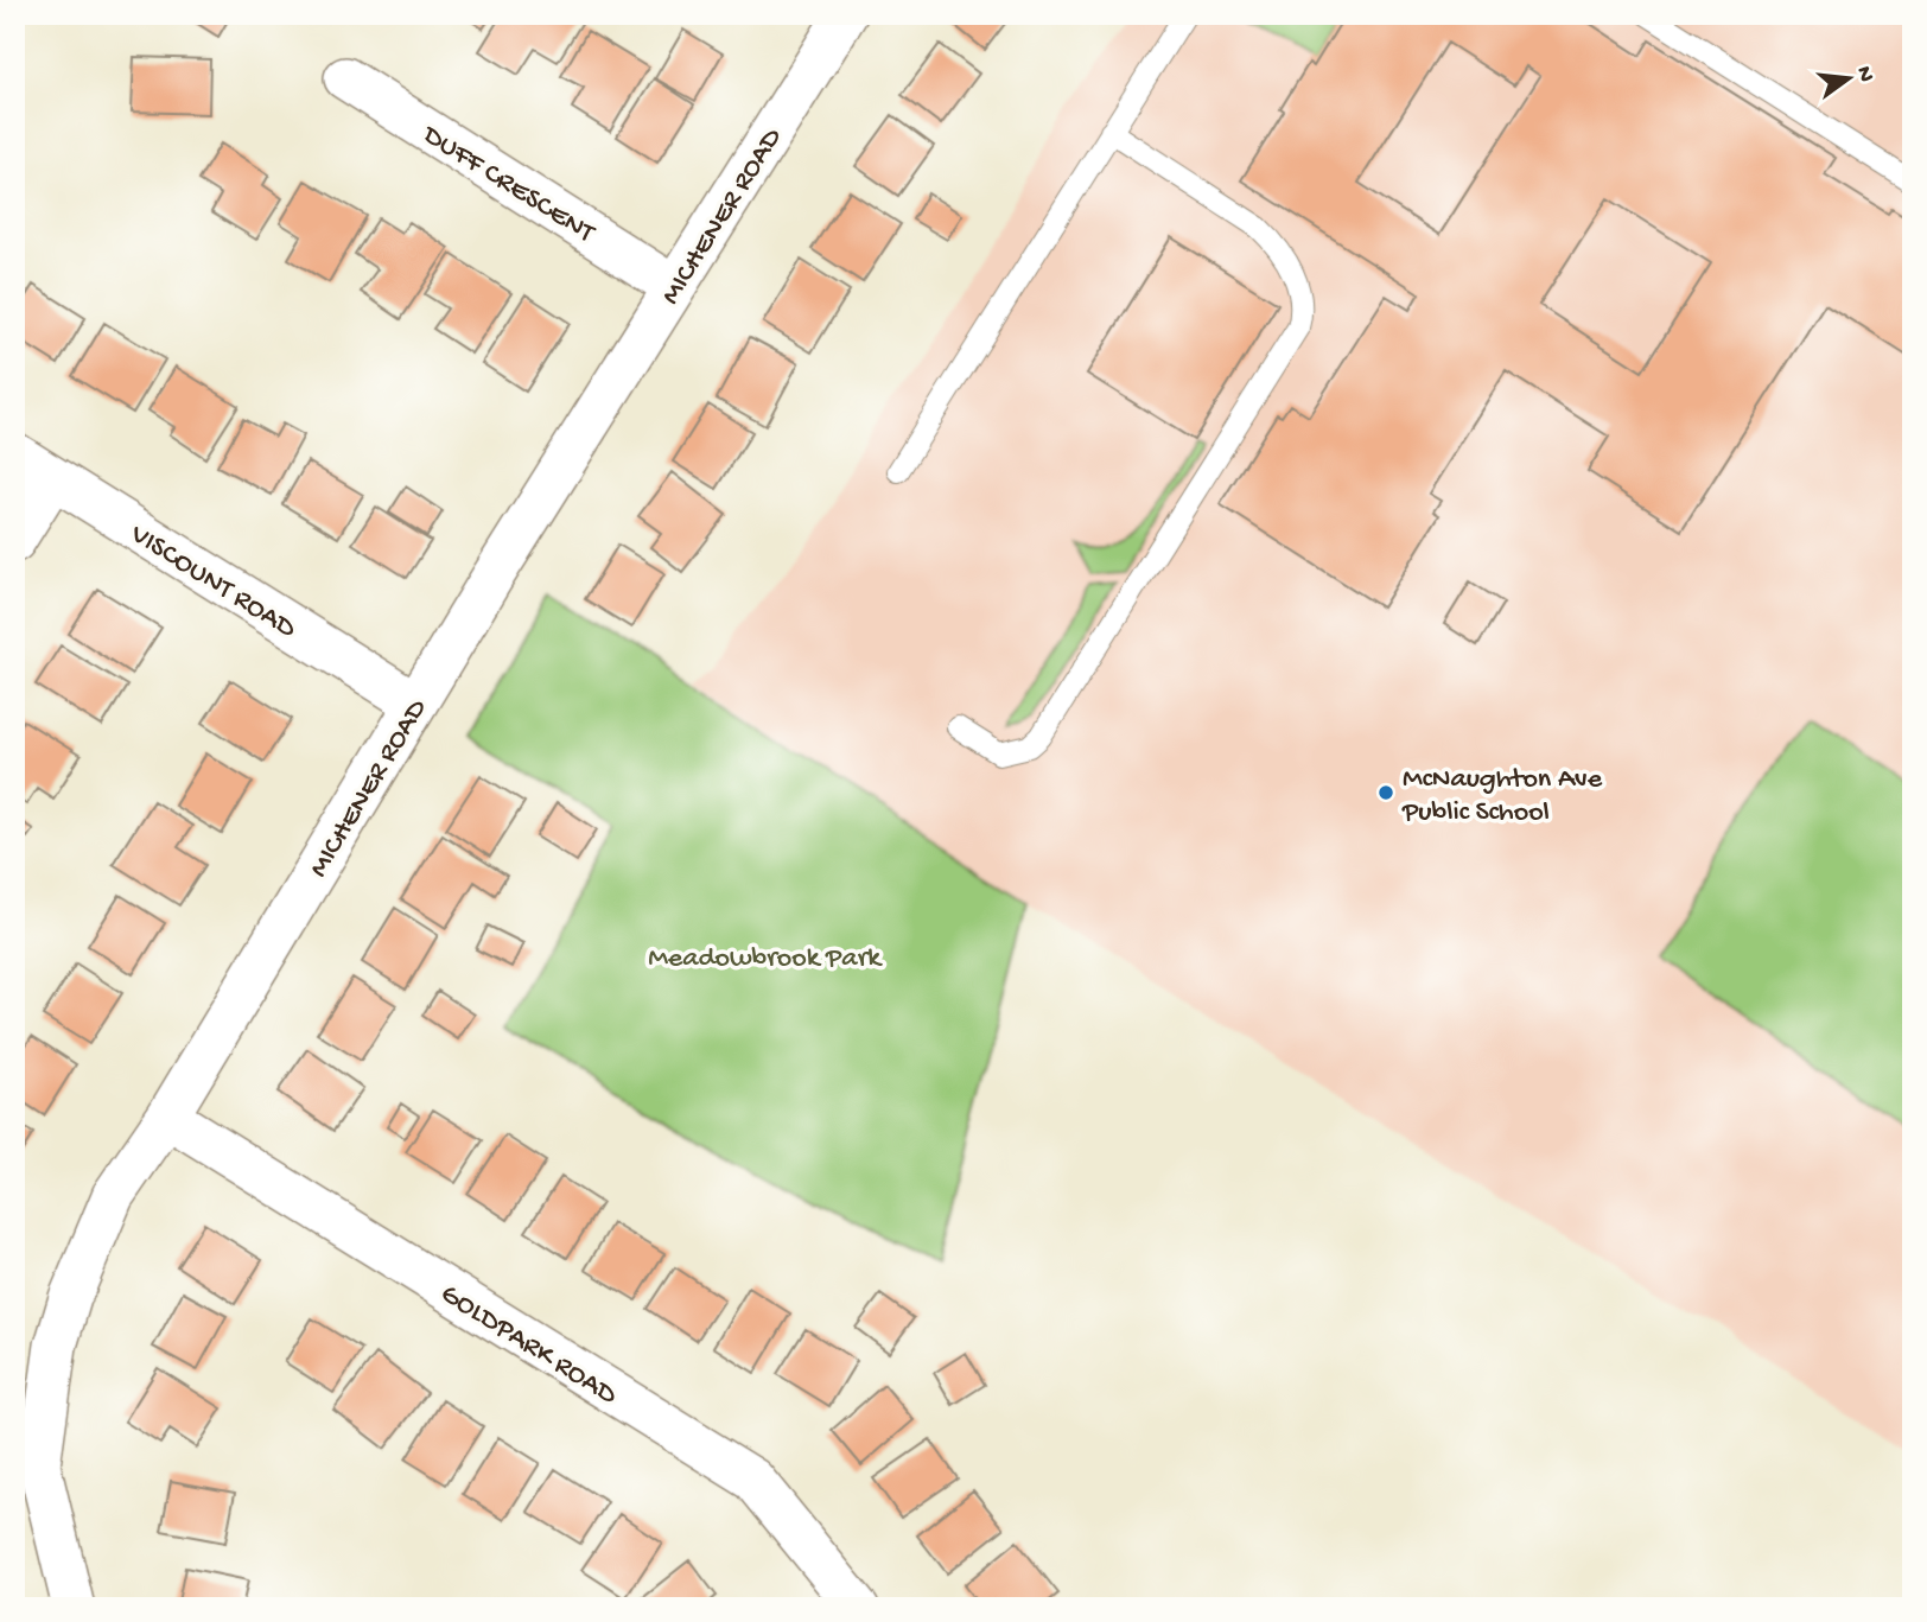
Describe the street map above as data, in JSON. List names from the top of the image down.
{
  "streets": {
    "street": [
      "DUFF CRESCENT",
      "MICHENER ROAD",
      "VISCOUNT ROAD",
      "GOLDPARK ROAD"
    ]
  },
  "crossings": [
    ["DUFF CRESCENT", "MICHENER ROAD"],
    ["MICHENER ROAD", "VISCOUNT ROAD"],
    ["MICHENER ROAD", "GOLDPARK ROAD"]
  ],
  "parks": ["Meadowbrook Park"],
  "places": ["McNaughton Ave Public School"],
  "north": "right"
}
